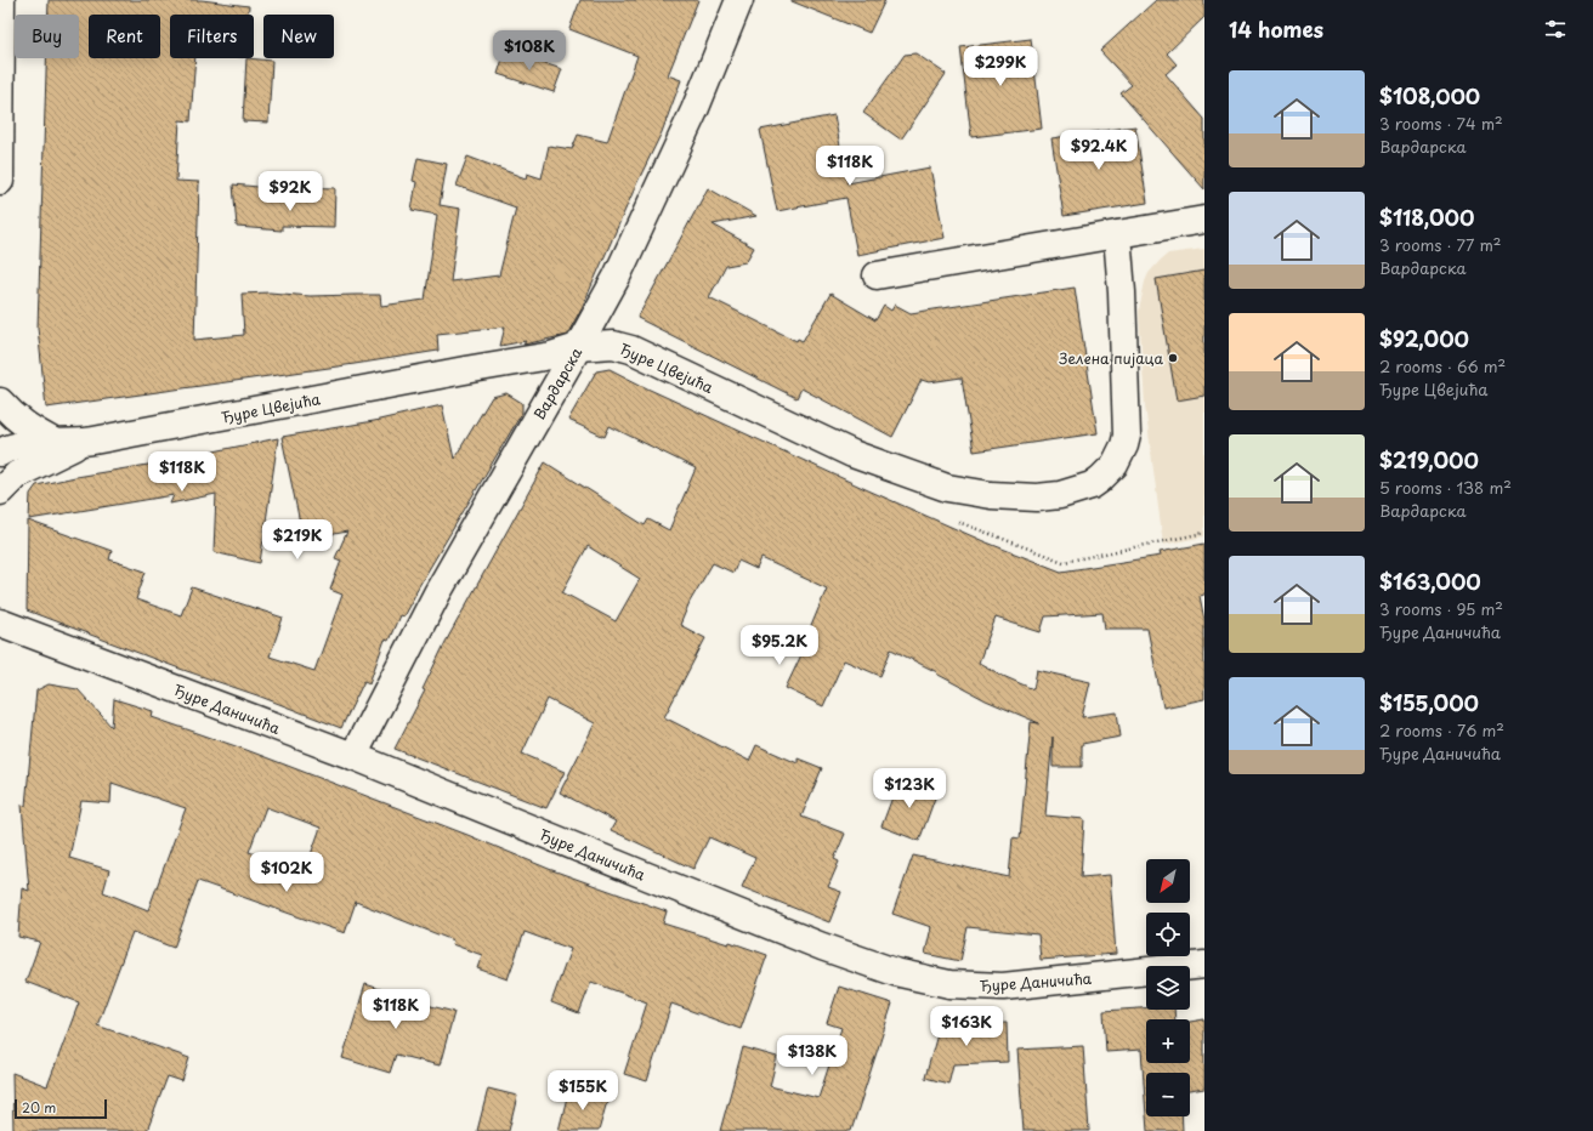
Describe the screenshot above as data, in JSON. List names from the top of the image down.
{
  "streets": {
    "street": ["Ђуре Цвејића", "Вардарска", "Ђуре Даничића"]
  },
  "crossings": [
    ["Ђуре Цвејића", "Вардарска"],
    ["Вардарска", "Ђуре Даничића"]
  ],
  "places": ["Зелена пијаца"],
  "scale_bar": "20 m",
  "north": "bottom left",
  "page": {
    "heading": "14 homes",
    "chip": [
      "Buy",
      "Rent",
      "Filters",
      "New"
    ],
    "price": [
      "$108K",
      "$299K",
      "$92.4K",
      "$118K",
      "$92K",
      "$118K",
      "$219K",
      "$95.2K",
      "$123K",
      "$102K",
      "$118K",
      "$163K",
      "$138K",
      "$155K"
    ],
    "list": [
      {
        "name": "$108,000",
        "note": "3 rooms · 74 m² · Вардарска"
      },
      {
        "name": "$118,000",
        "note": "3 rooms · 77 m² · Вардарска"
      },
      {
        "name": "$92,000",
        "note": "2 rooms · 66 m² · Ђуре Цвејића"
      },
      {
        "name": "$219,000",
        "note": "5 rooms · 138 m² · Вардарска"
      },
      {
        "name": "$163,000",
        "note": "3 rooms · 95 m² · Ђуре Даничића"
      },
      {
        "name": "$155,000",
        "note": "2 rooms · 76 m² · Ђуре Даничића"
      }
    ],
    "map_buttons": ["+", "−"],
    "scale": "20 m"
  }
}
